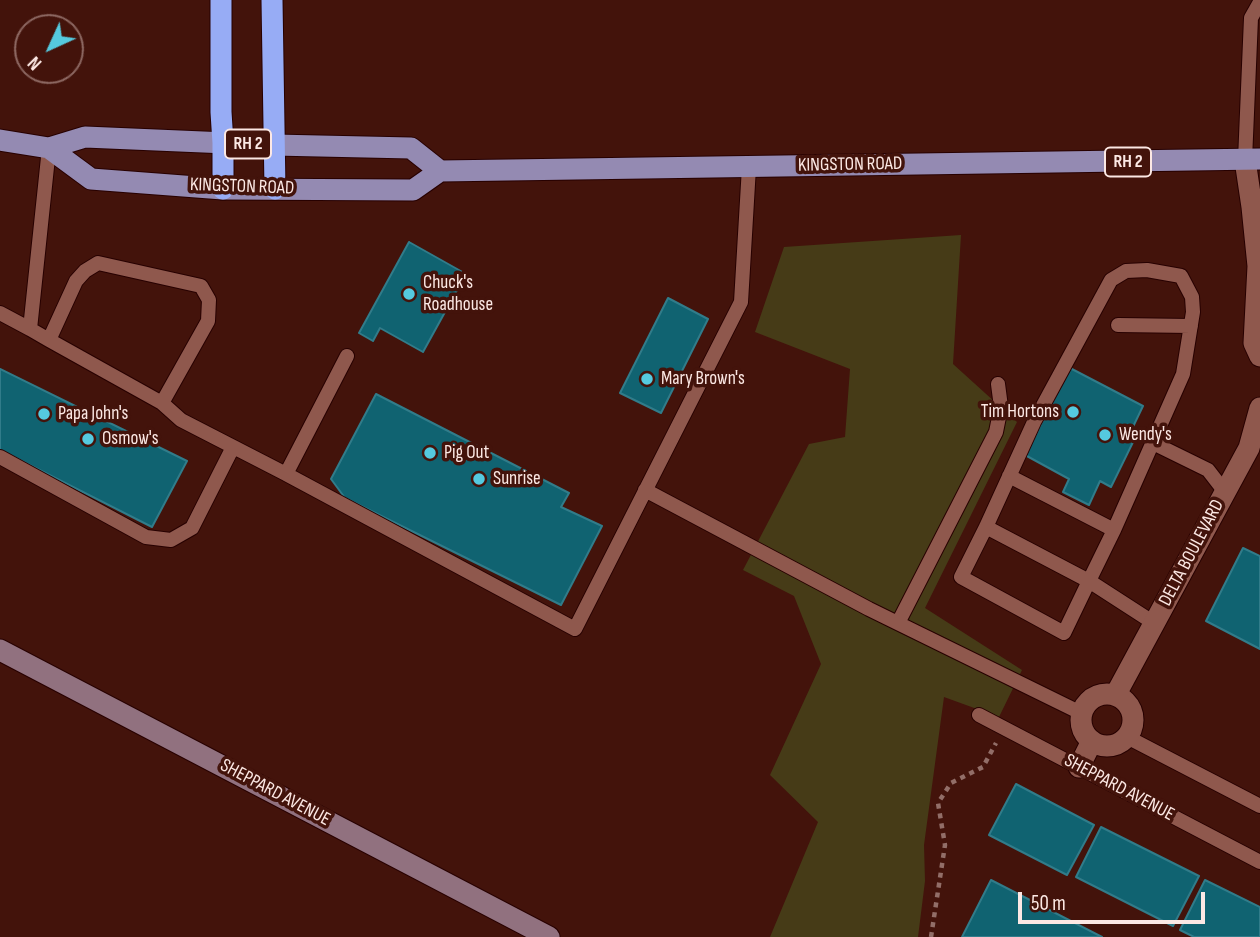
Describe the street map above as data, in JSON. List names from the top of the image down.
{
  "streets": {
    "main road": ["RH 2", "KINGSTON ROAD"],
    "street": ["DELTA BOULEVARD", "SHEPPARD AVENUE"]
  },
  "places": [
    "Chuck's Roadhouse",
    "Mary Brown's",
    "Tim Hortons",
    "Papa John's",
    "Wendy's",
    "Osmow's",
    "Pig Out",
    "Sunrise"
  ],
  "scale_bar": "50 m",
  "north": "bottom left"
}
